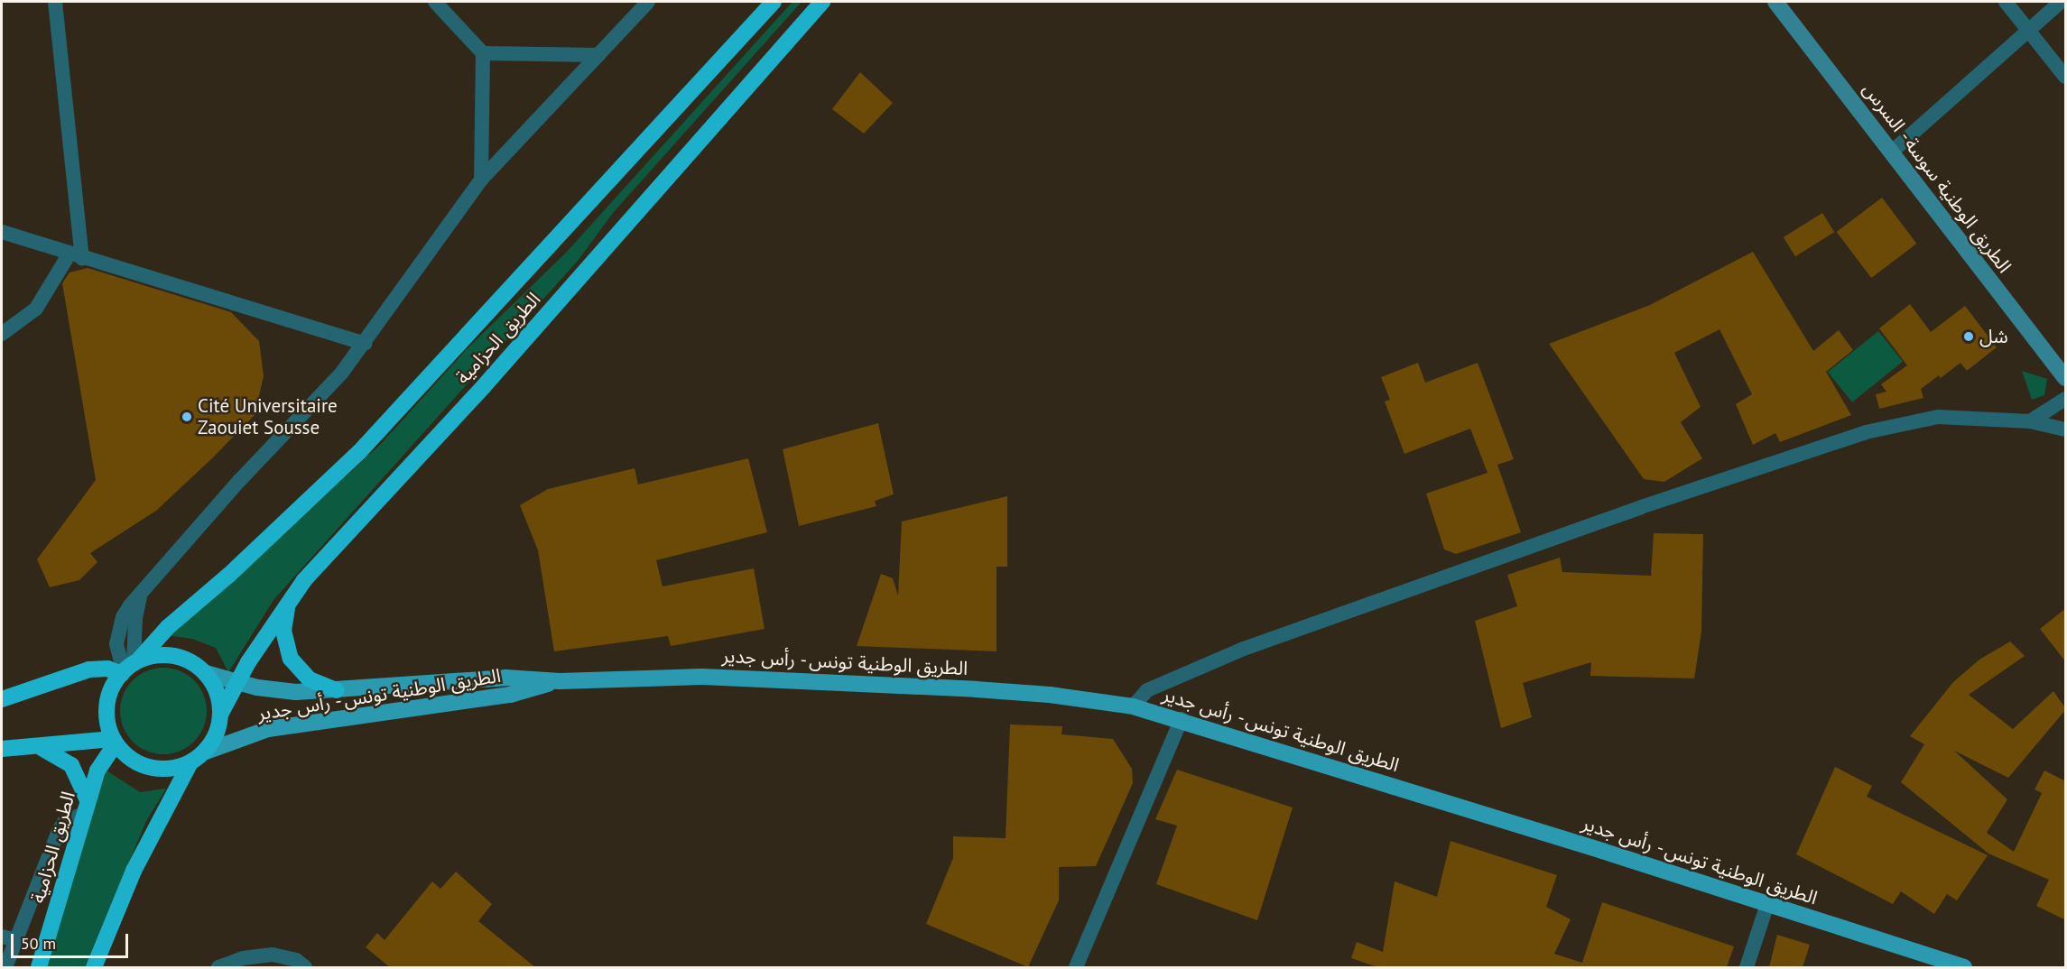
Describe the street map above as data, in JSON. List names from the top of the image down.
{
  "streets": {
    "highway": ["الطريق الحزامية"],
    "main road": ["الطريق الوطنية سوسة - السرس", "الطريق الوطنية تونس - رأس جدير"]
  },
  "crossings": [
    ["الطريق الحزامية", "الطريق الوطنية تونس - رأس جدير"]
  ],
  "places": ["شل", "Cité Universitaire Zaouiet Sousse"],
  "scale_bar": "50 m"
}
